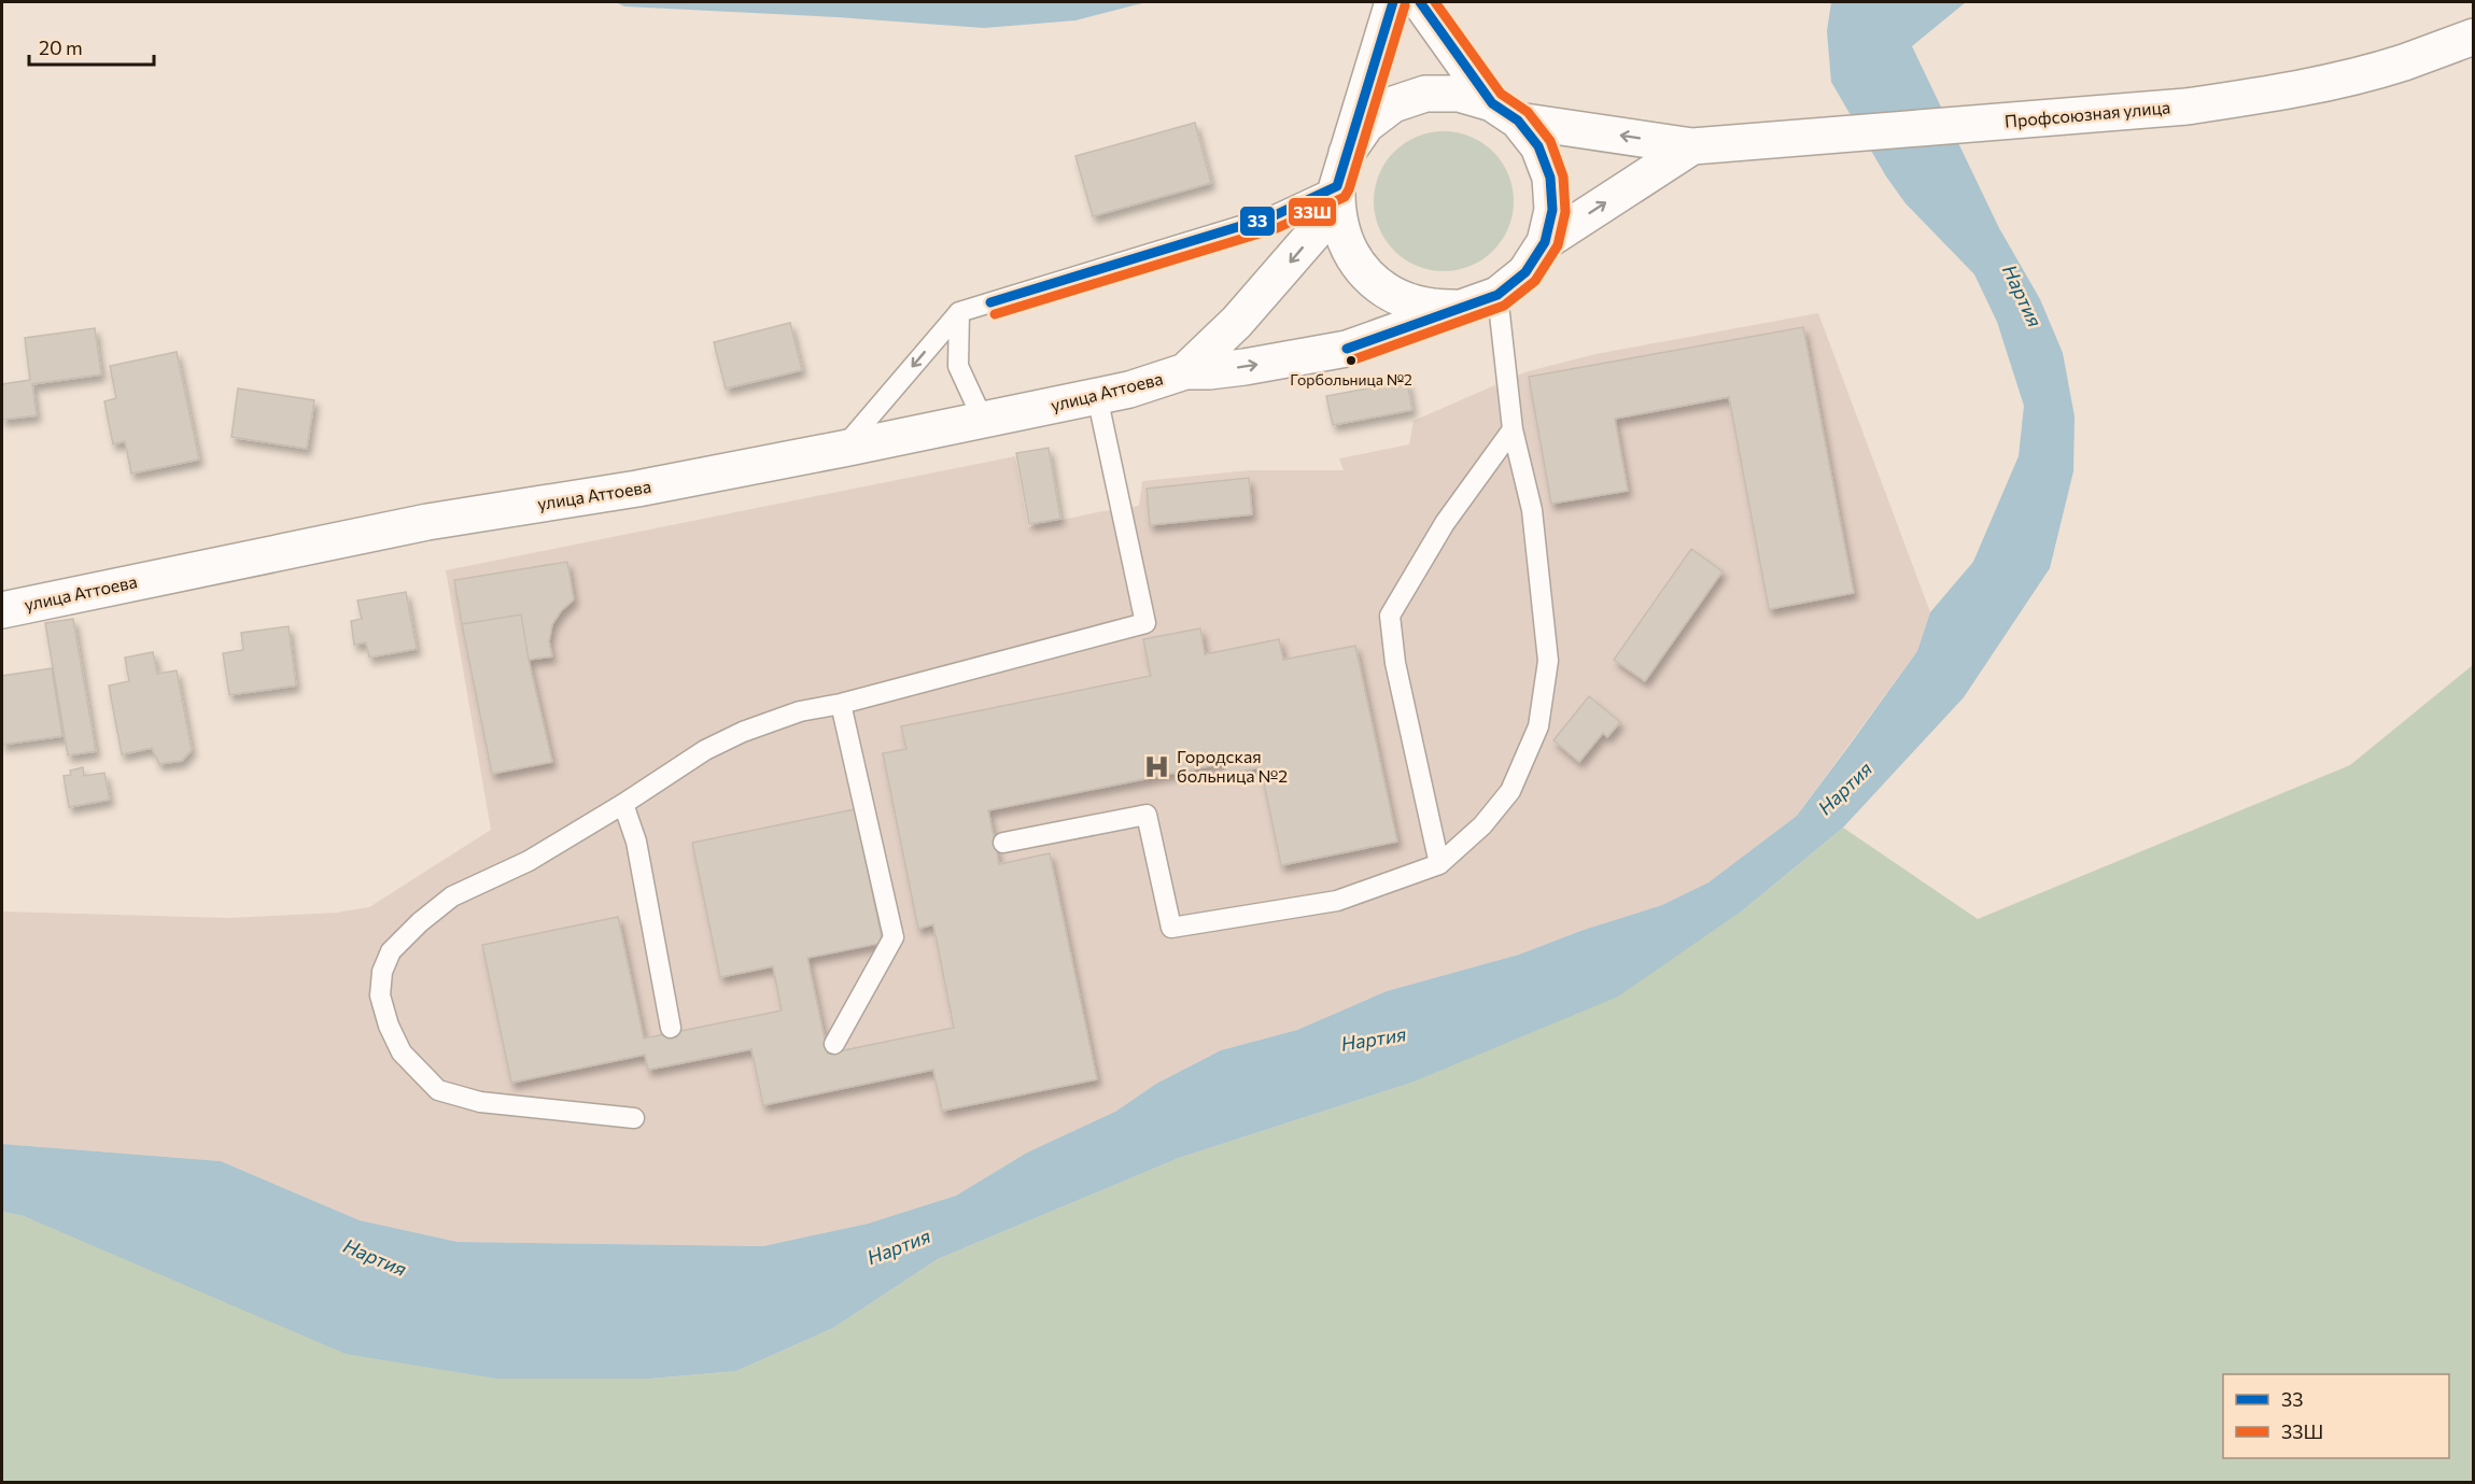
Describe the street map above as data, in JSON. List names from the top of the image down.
{
  "streets": {
    "street": ["Профсоюзная улица", "улица Аттоева"]
  },
  "water": ["Нартия"],
  "places": {
    "other": ["Горбольница №2"],
    "hospital": ["Городская больница №2"]
  },
  "lines": ["transit line 33", "transit line 33Ш"],
  "legend": ["33", "33Ш"],
  "scale_bar": "20 m"
}
